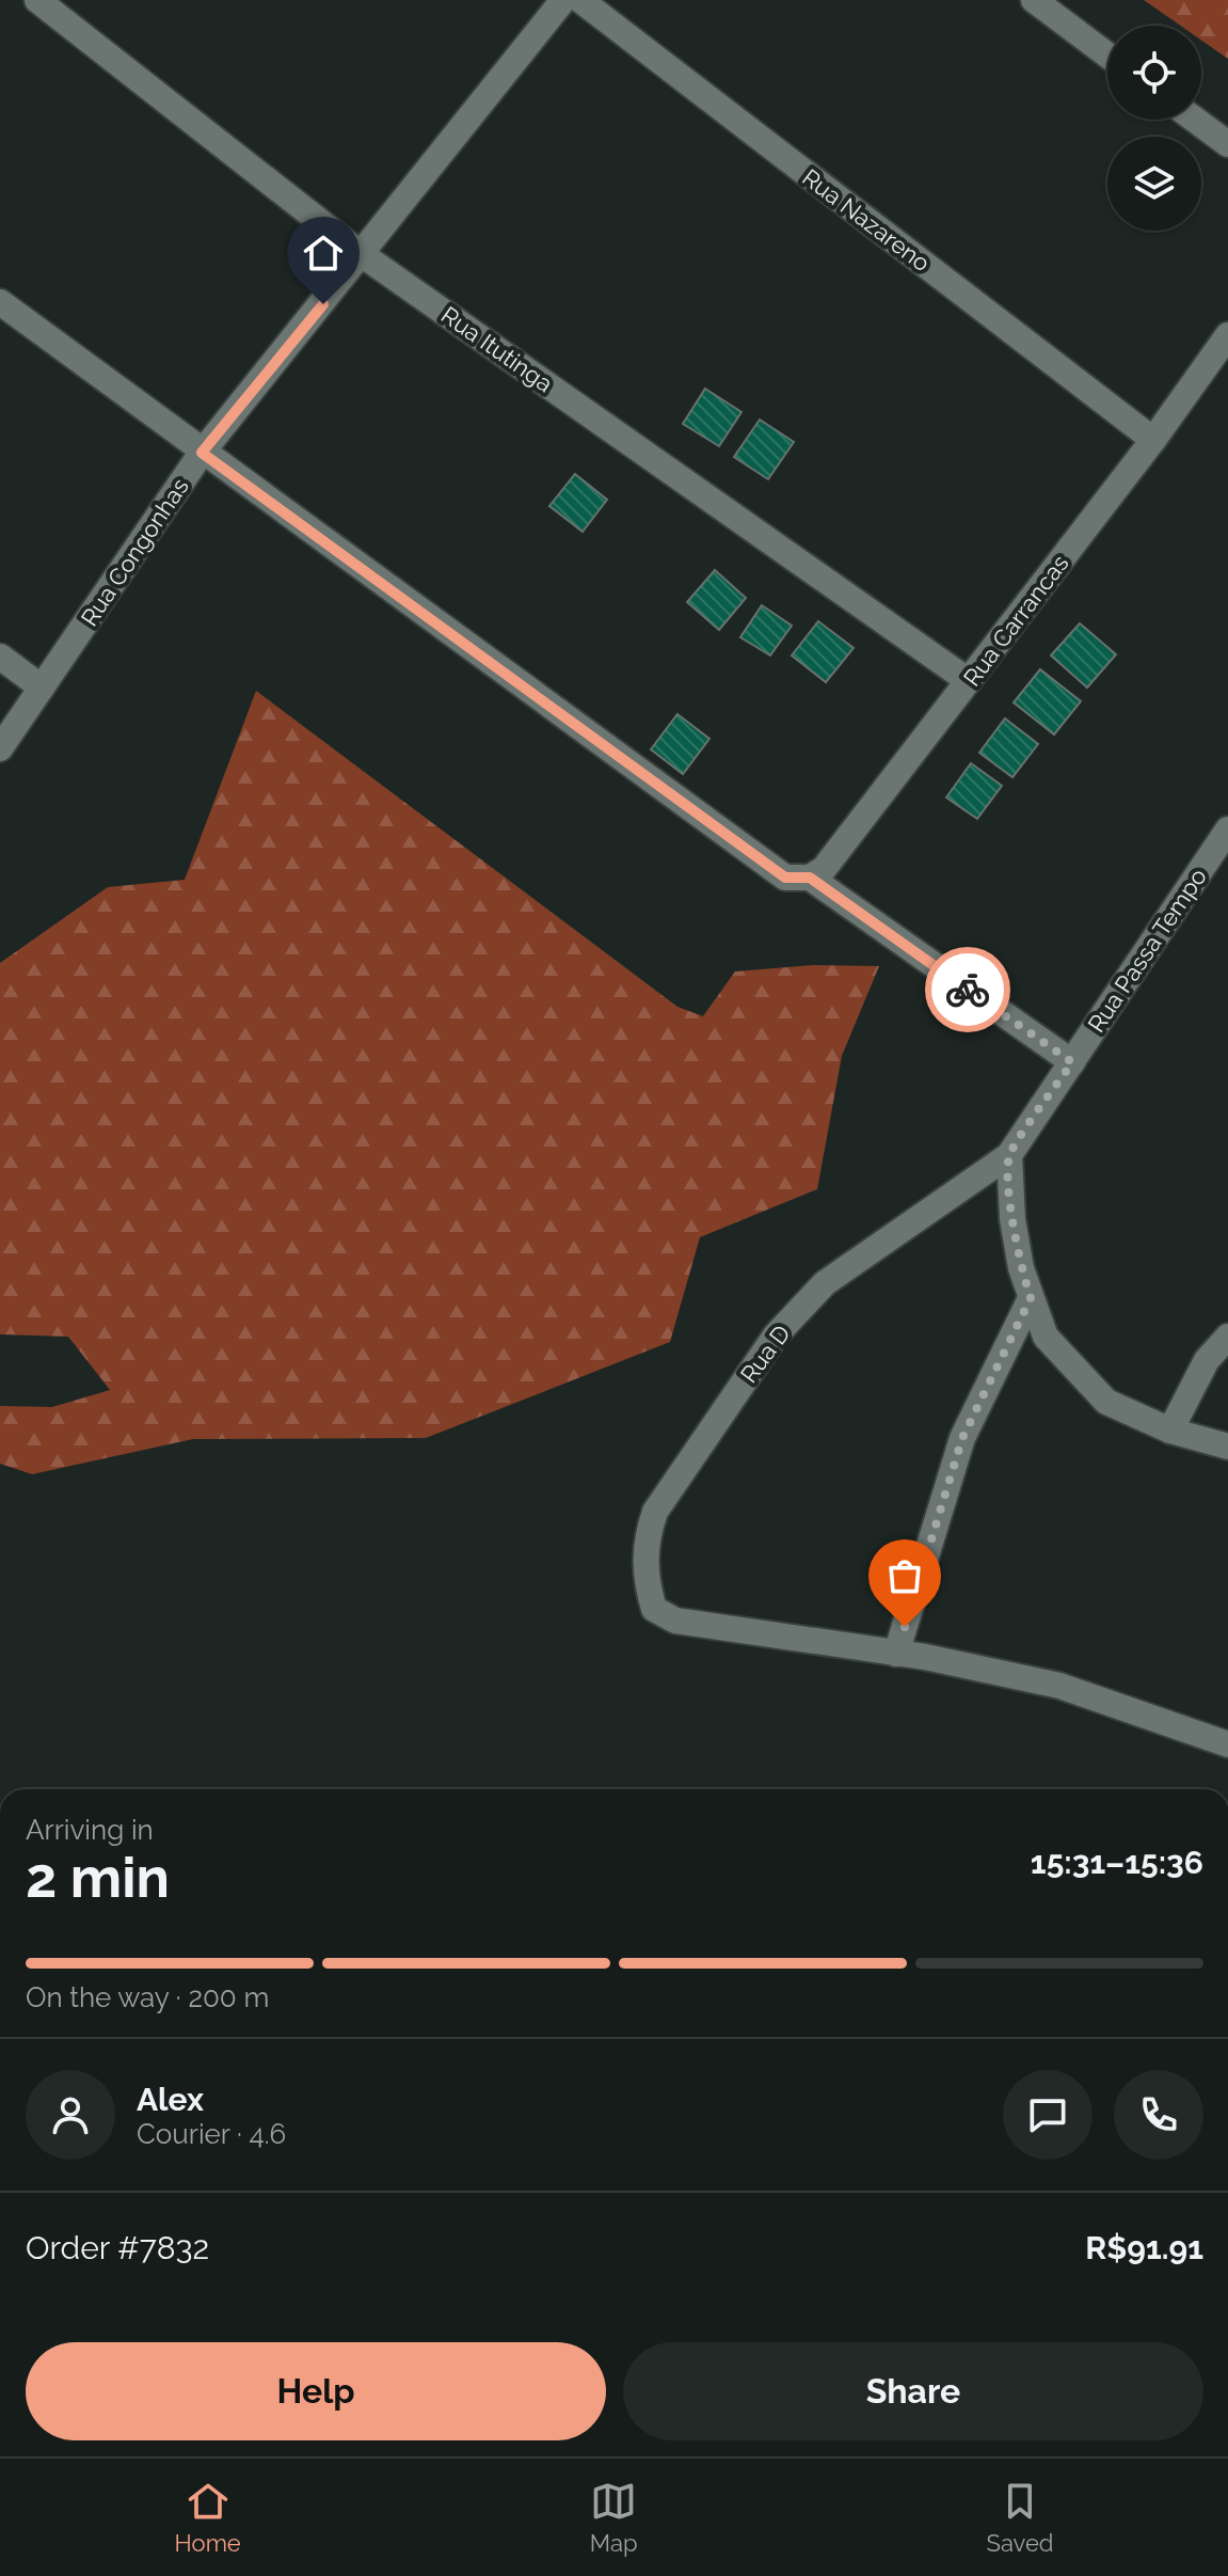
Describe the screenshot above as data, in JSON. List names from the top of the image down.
{
  "streets": {
    "street": [
      "Rua Nazareno",
      "Rua Itutinga",
      "Rua Congonhas",
      "Rua Carrancas",
      "Rua Passa Tempo",
      "Rua D"
    ]
  },
  "crossings": [
    ["Rua Nazareno", "Rua Carrancas"],
    ["Rua Itutinga", "Rua Congonhas"],
    ["Rua Itutinga", "Rua Carrancas"],
    ["Rua Passa Tempo", "Rua D"]
  ],
  "page": {
    "heading": ["2 min", "Arriving in", "15:31–15:36"],
    "panel": [
      "Alex",
      "Courier · 4.6",
      "Order #7832",
      "R$91.91"
    ],
    "bar": "On the way · 200 m",
    "buttons": ["Help", "Share"],
    "tabs": ["Home", "Map", "Saved"]
  }
}
